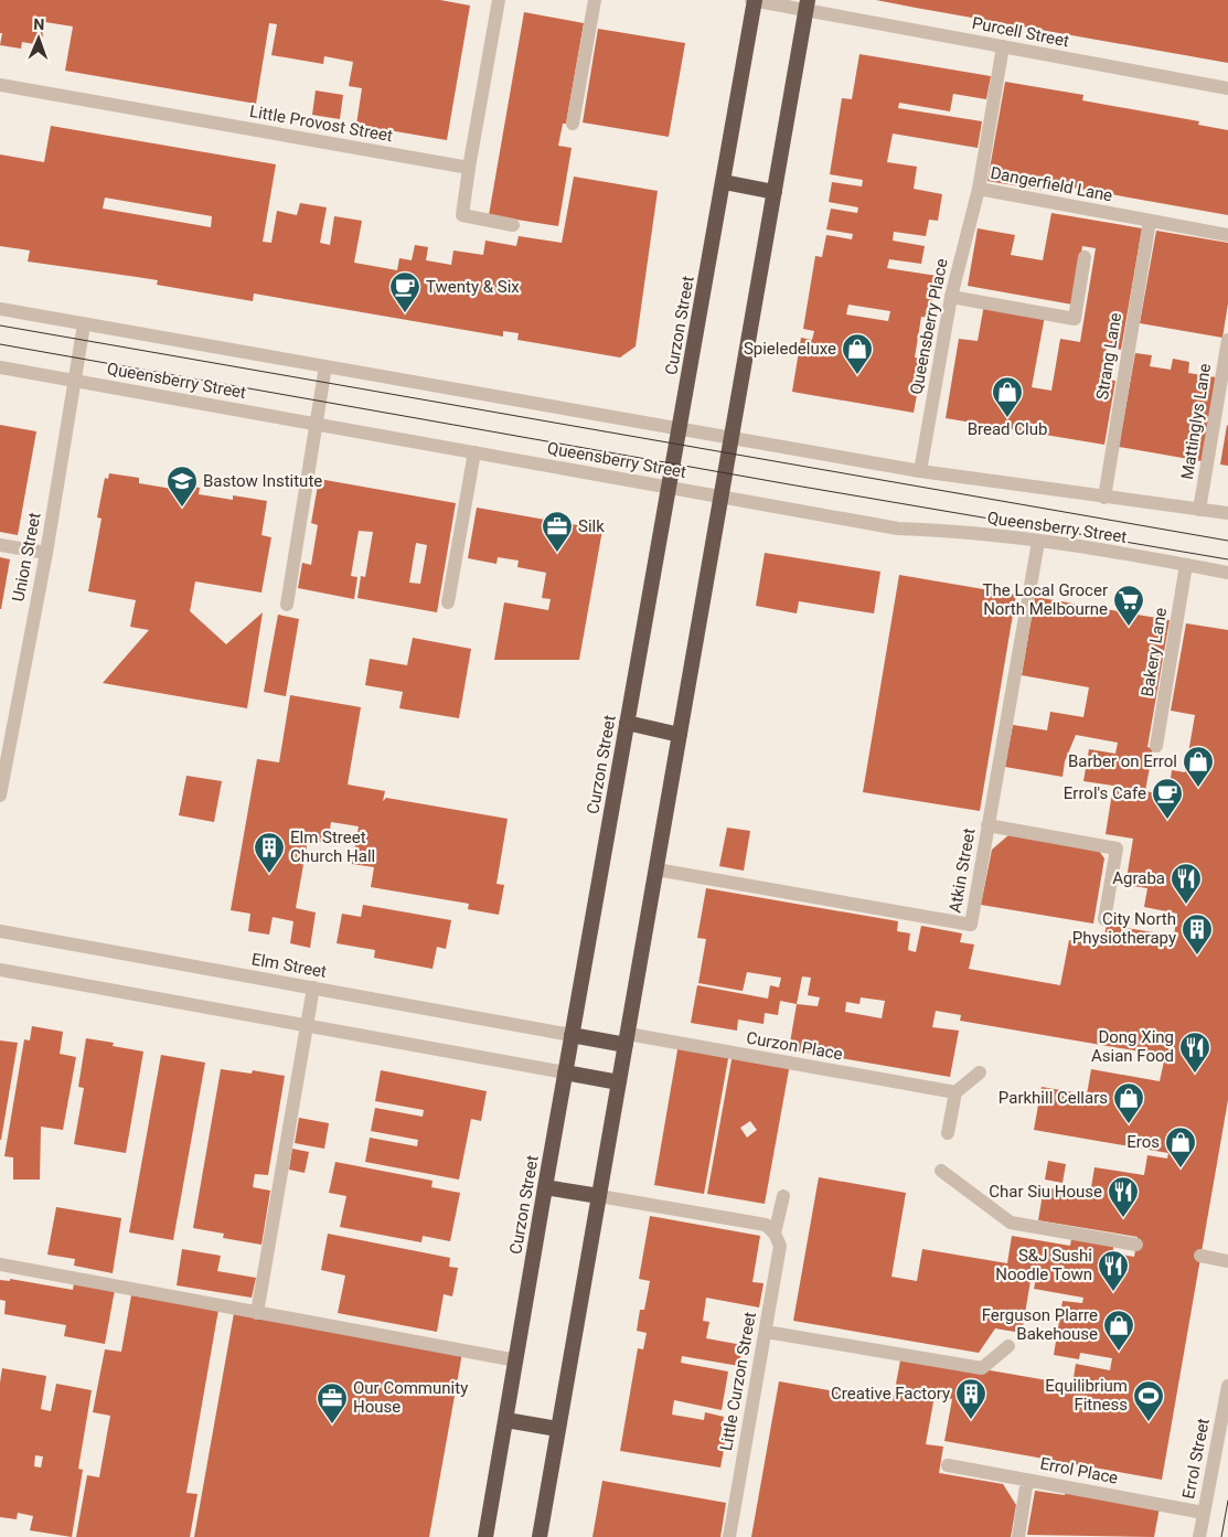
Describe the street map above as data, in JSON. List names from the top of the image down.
{
  "streets": {
    "highway": ["Curzon Street"],
    "street": [
      "Purcell Street",
      "Little Provost Street",
      "Dangerfield Lane",
      "Queensberry Place",
      "Strang Lane",
      "Queensberry Street",
      "Mattinglys Lane",
      "Union Street",
      "Bakery Lane",
      "Atkin Street",
      "Elm Street",
      "Curzon Place",
      "Little Curzon Street",
      "Errol Street",
      "Errol Place"
    ]
  },
  "crossings": [
    ["Purcell Street", "Dangerfield Lane"],
    ["Purcell Street", "Curzon Street"],
    ["Dangerfield Lane", "Queensberry Place"],
    ["Dangerfield Lane", "Strang Lane"],
    ["Curzon Street", "Queensberry Street"],
    ["Curzon Street", "Elm Street"],
    ["Queensberry Street", "Union Street"],
    ["Queensberry Street", "Bakery Lane"],
    ["Queensberry Street", "Atkin Street"],
    ["Errol Street", "Errol Place"]
  ],
  "places": {
    "cafe": ["Twenty & Six", "Errol's Cafe"],
    "shop": [
      "Spieledeluxe",
      "Bread Club",
      "Barber on Errol",
      "Parkhill Cellars",
      "Eros",
      "Ferguson Plarre Bakehouse"
    ],
    "school or university": ["Bastow Institute"],
    "office": ["Silk", "Our Community House"],
    "supermarket": ["The Local Grocer North Melbourne"],
    "building": ["Elm Street Church Hall", "City North Physiotherapy", "Creative Factory"],
    "restaurant": [
      "Agraba",
      "Dong Xing Asian Food",
      "Char Siu House",
      "S&J Sushi Noodle Town"
    ],
    "sports": ["Equilibrium Fitness"]
  },
  "north": "top"
}
